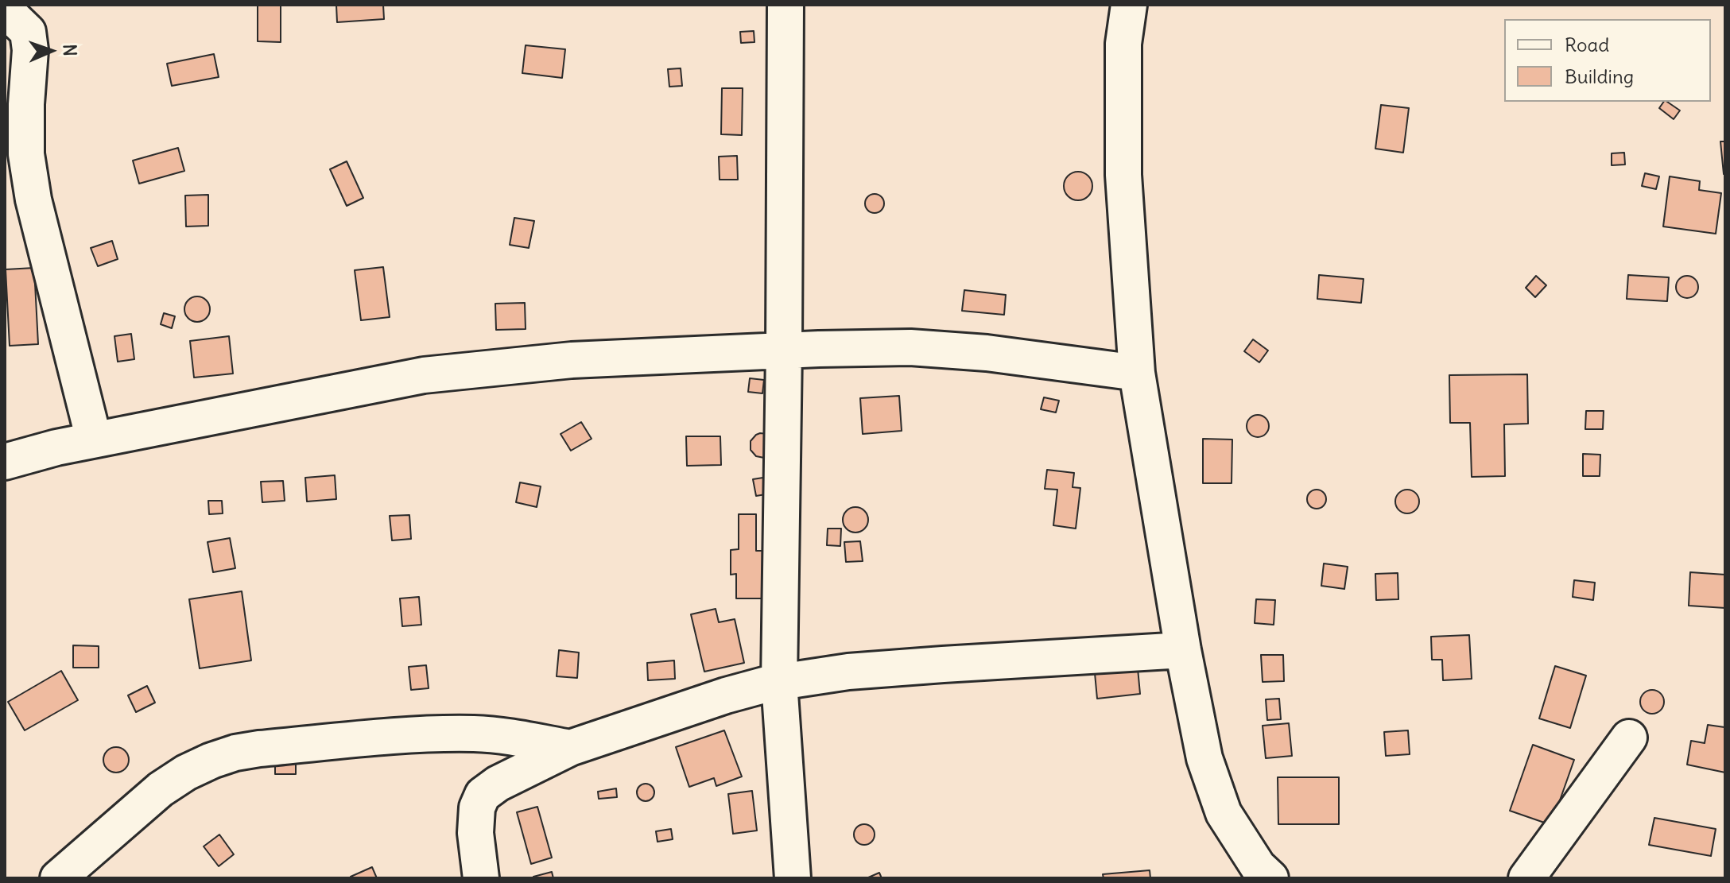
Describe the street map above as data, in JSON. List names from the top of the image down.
{
  "legend": ["Road", "Building"],
  "north": "right"
}
